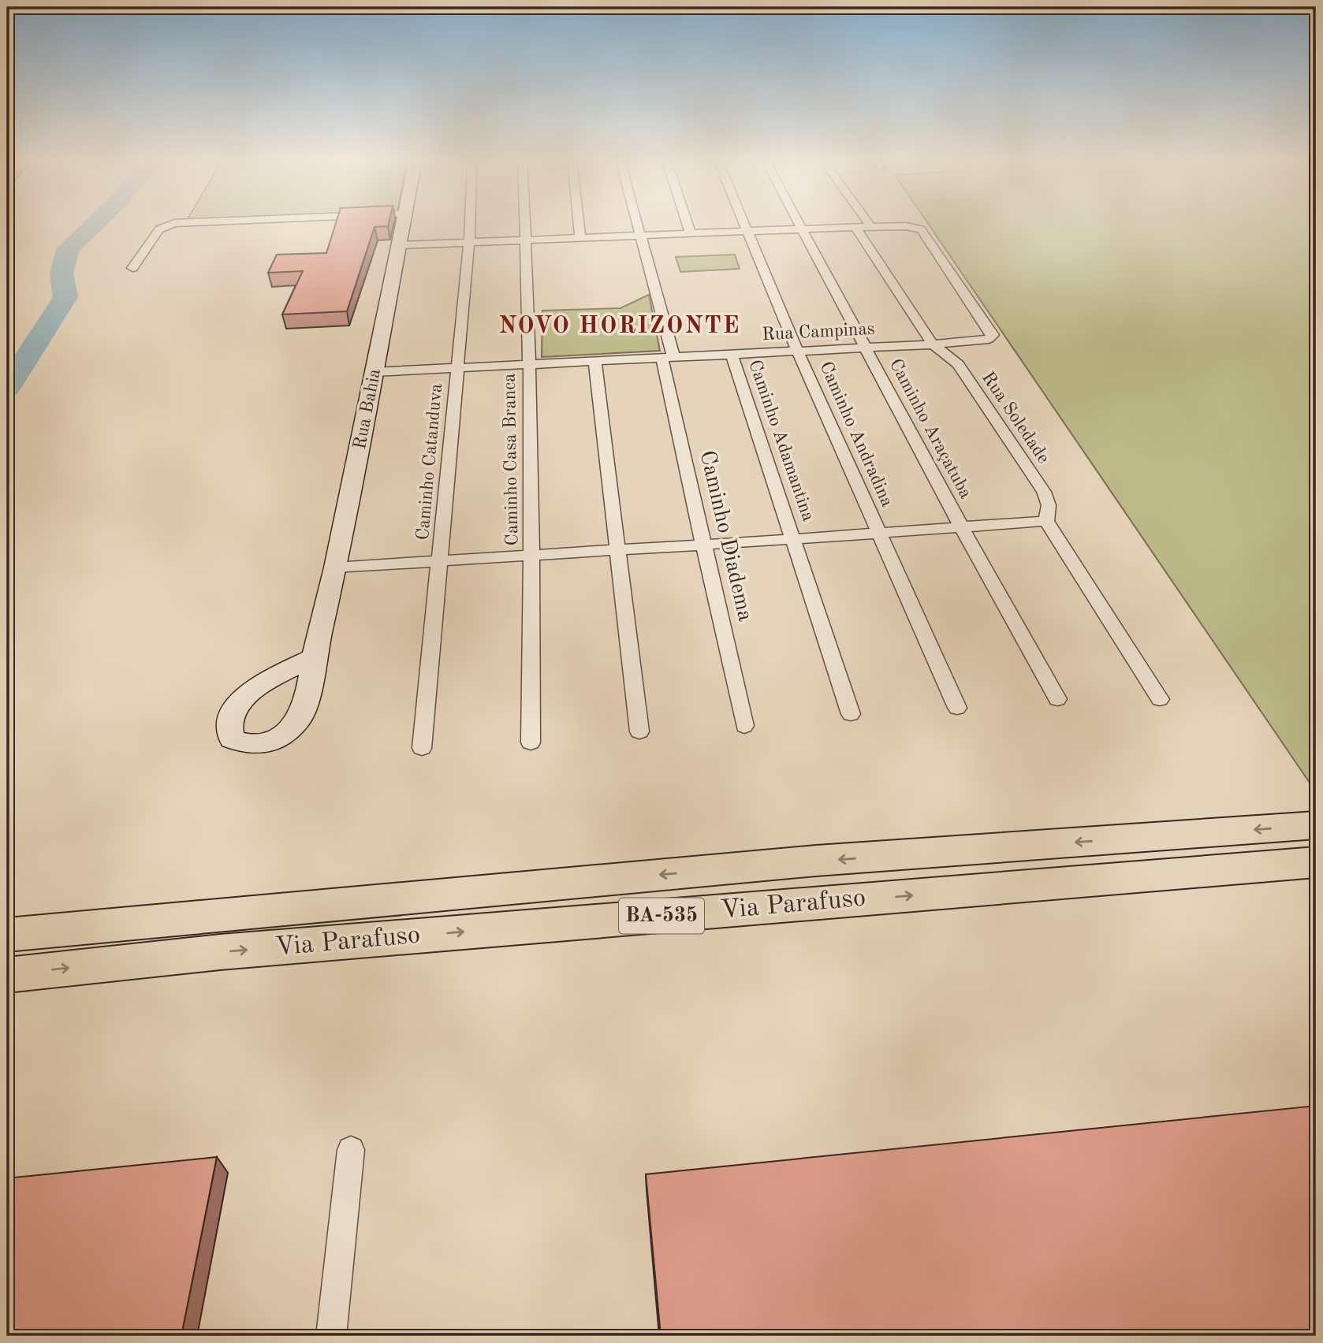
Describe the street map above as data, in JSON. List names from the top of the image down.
{
  "streets": {
    "highway": ["Via Parafuso", "BA-535"],
    "street": [
      "Rua Campinas",
      "Rua Bahia",
      "Rua Soledade",
      "Caminho Araçatuba",
      "Caminho Andradina",
      "Caminho Adamantina",
      "Caminho Casa Branca",
      "Caminho Catanduva",
      "Caminho Diadema"
    ]
  },
  "crossings": [
    ["Rua Campinas", "Rua Bahia"],
    ["Rua Campinas", "Rua Soledade"],
    ["Rua Campinas", "Caminho Araçatuba"],
    ["Rua Campinas", "Caminho Andradina"],
    ["Rua Campinas", "Caminho Adamantina"],
    ["Rua Campinas", "Caminho Casa Branca"],
    ["Rua Campinas", "Caminho Catanduva"],
    ["Rua Campinas", "Caminho Diadema"]
  ],
  "districts": ["NOVO HORIZONTE"]
}
